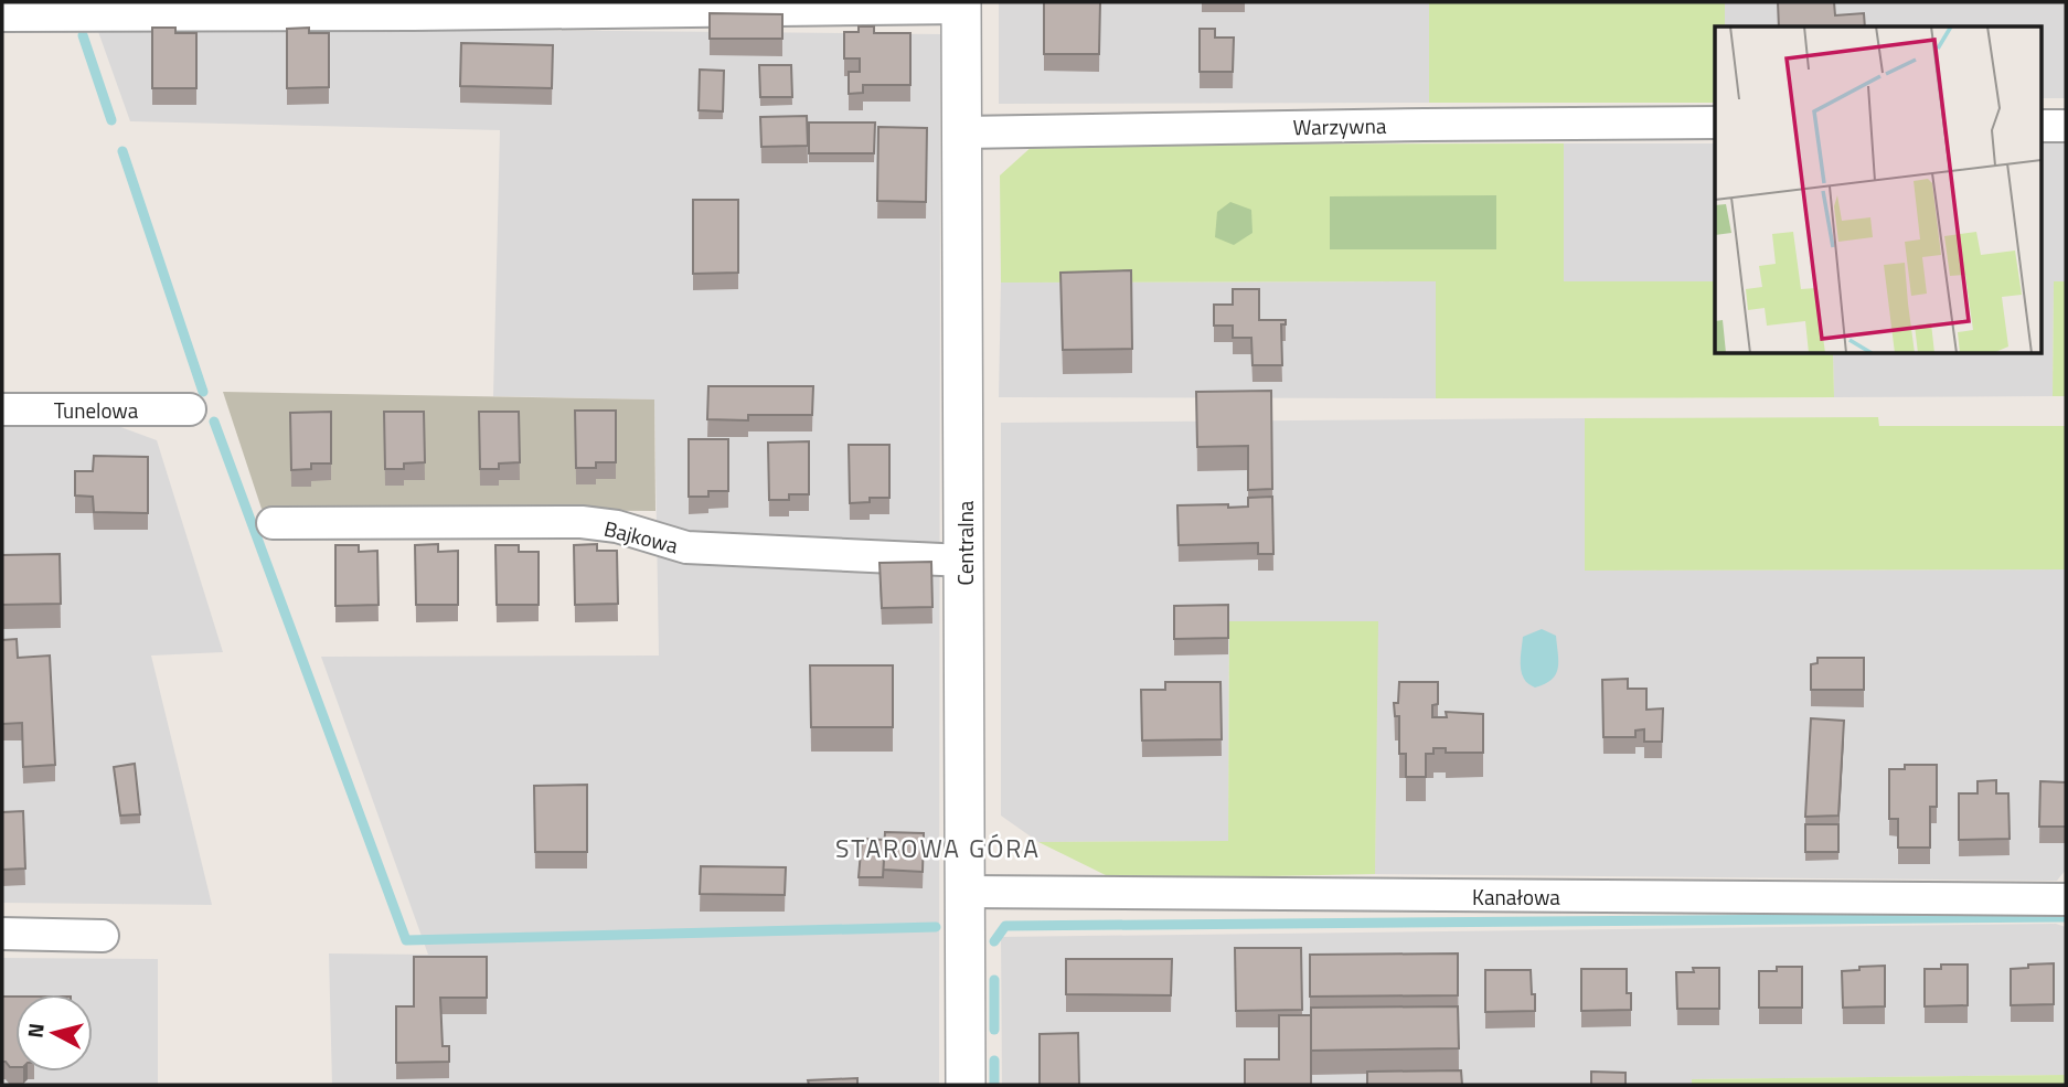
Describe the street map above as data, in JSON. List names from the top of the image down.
{
  "streets": {
    "street": [
      "Warzywna",
      "Tunelowa",
      "Bajkowa",
      "Centralna",
      "Kanałowa"
    ]
  },
  "crossings": [
    ["Warzywna", "Centralna"],
    ["Bajkowa", "Centralna"],
    ["Centralna", "Kanałowa"]
  ],
  "districts": ["STAROWA GÓRA"],
  "north": "left"
}
